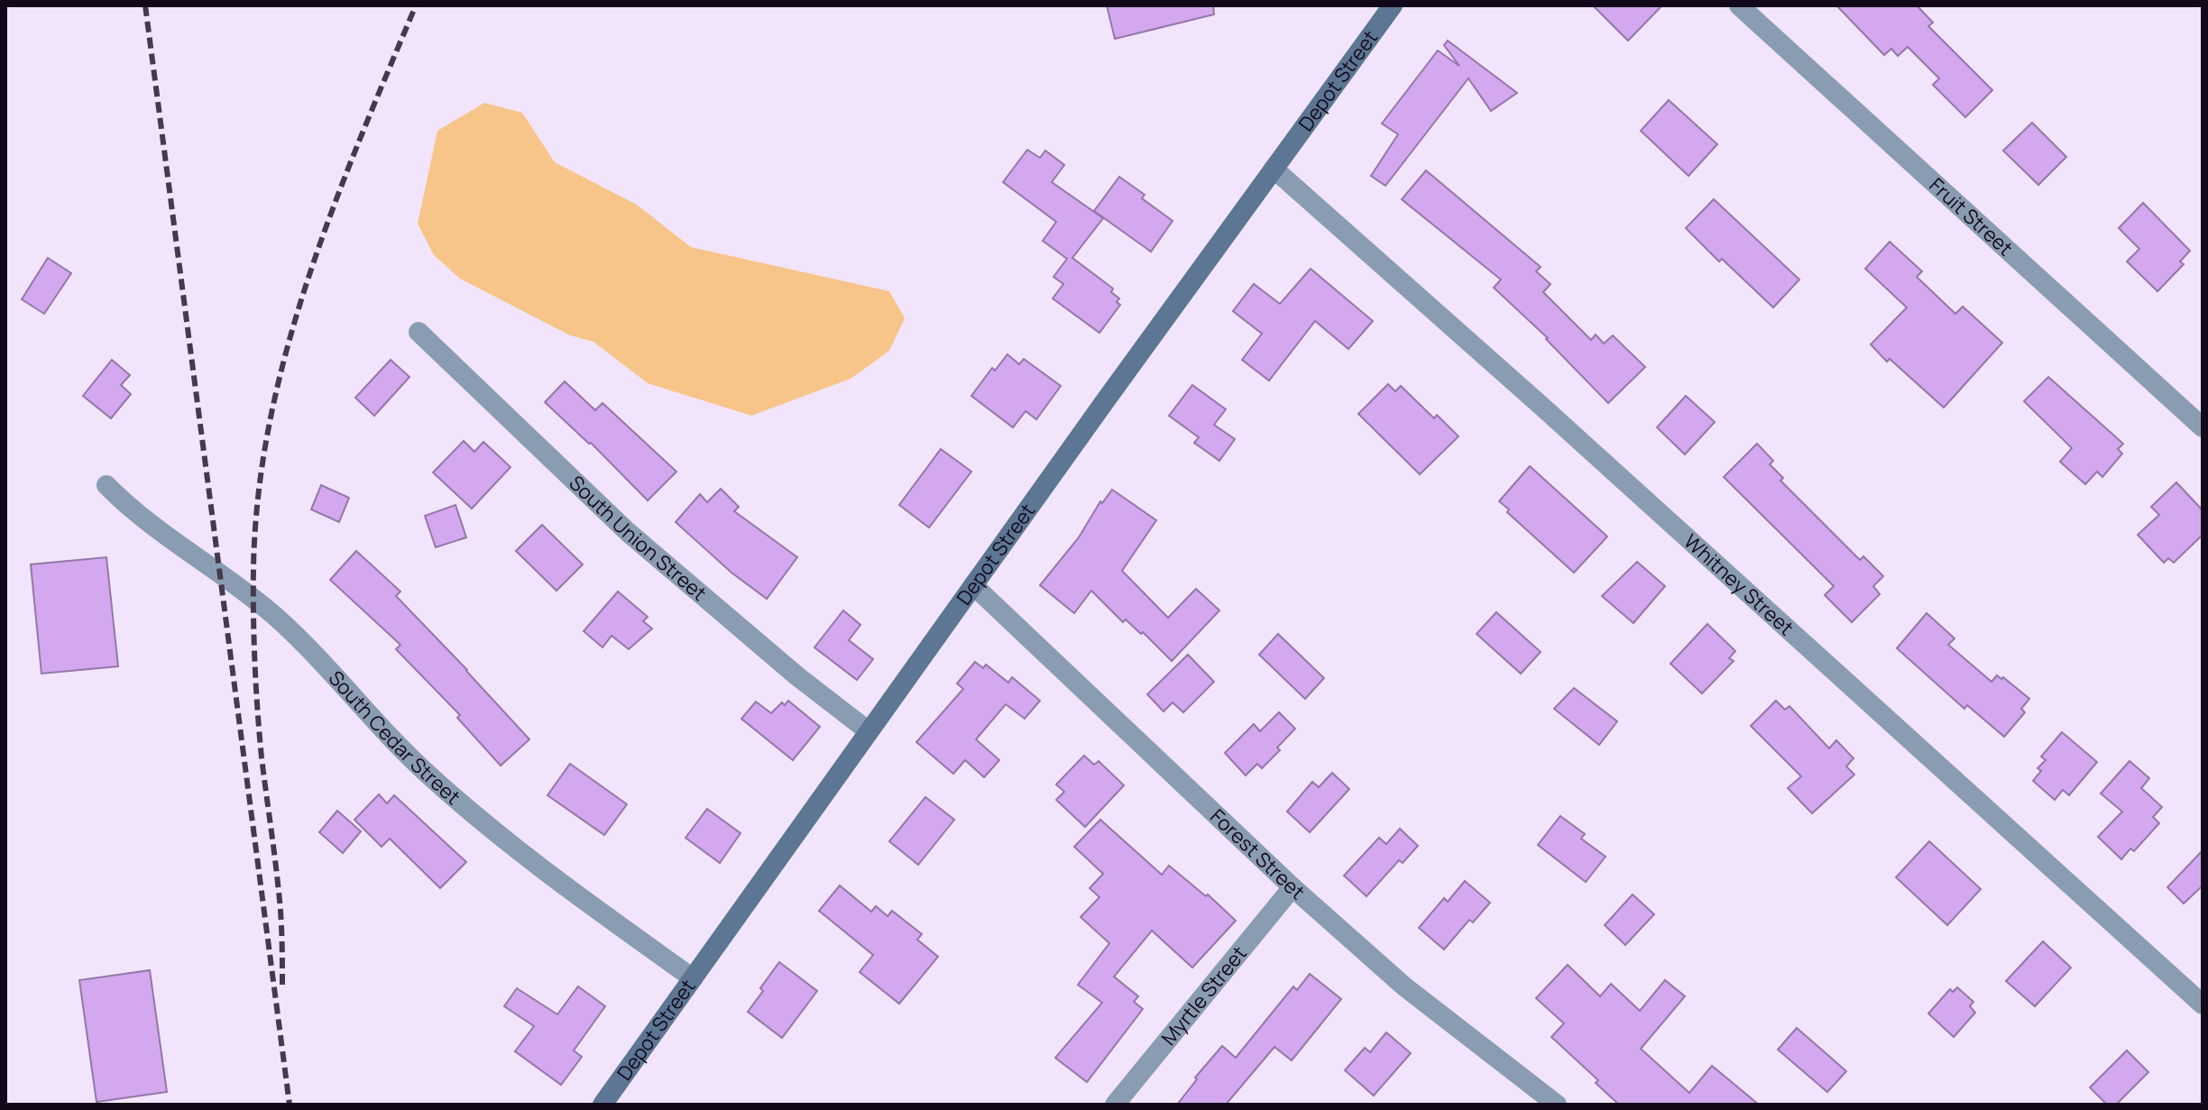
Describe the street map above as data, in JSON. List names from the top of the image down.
{
  "streets": {
    "main road": ["Depot Street"],
    "street": [
      "Fruit Street",
      "South Union Street",
      "Whitney Street",
      "South Cedar Street",
      "Forest Street",
      "Myrtle Street"
    ]
  },
  "crossings": [
    ["Depot Street", "South Union Street"],
    ["Depot Street", "Whitney Street"],
    ["Depot Street", "South Cedar Street"],
    ["Depot Street", "Forest Street"],
    ["Forest Street", "Myrtle Street"]
  ]
}
